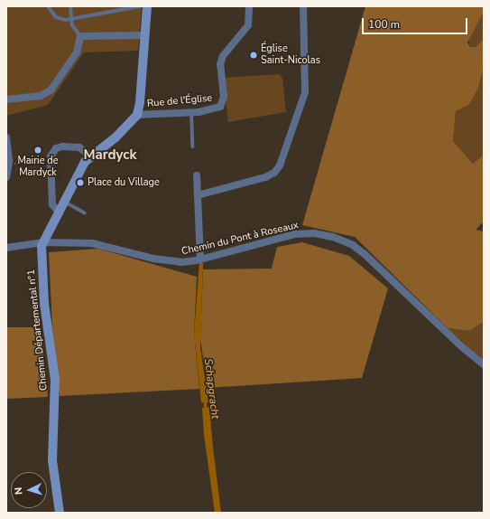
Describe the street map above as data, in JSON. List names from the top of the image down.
{
  "streets": {
    "street": ["Rue de l'Église", "Chemin du Pont à Roseaux", "Chemin Départemental n°1"]
  },
  "crossings": [
    ["Rue de l'Église", "Chemin Départemental n°1"],
    ["Chemin du Pont à Roseaux", "Chemin Départemental n°1"]
  ],
  "districts": ["Mardyck"],
  "water": ["Schapgracht"],
  "places": ["Église Saint-Nicolas", "Mairie de Mardyck", "Place du Village"],
  "scale_bar": "100 m",
  "north": "left"
}
